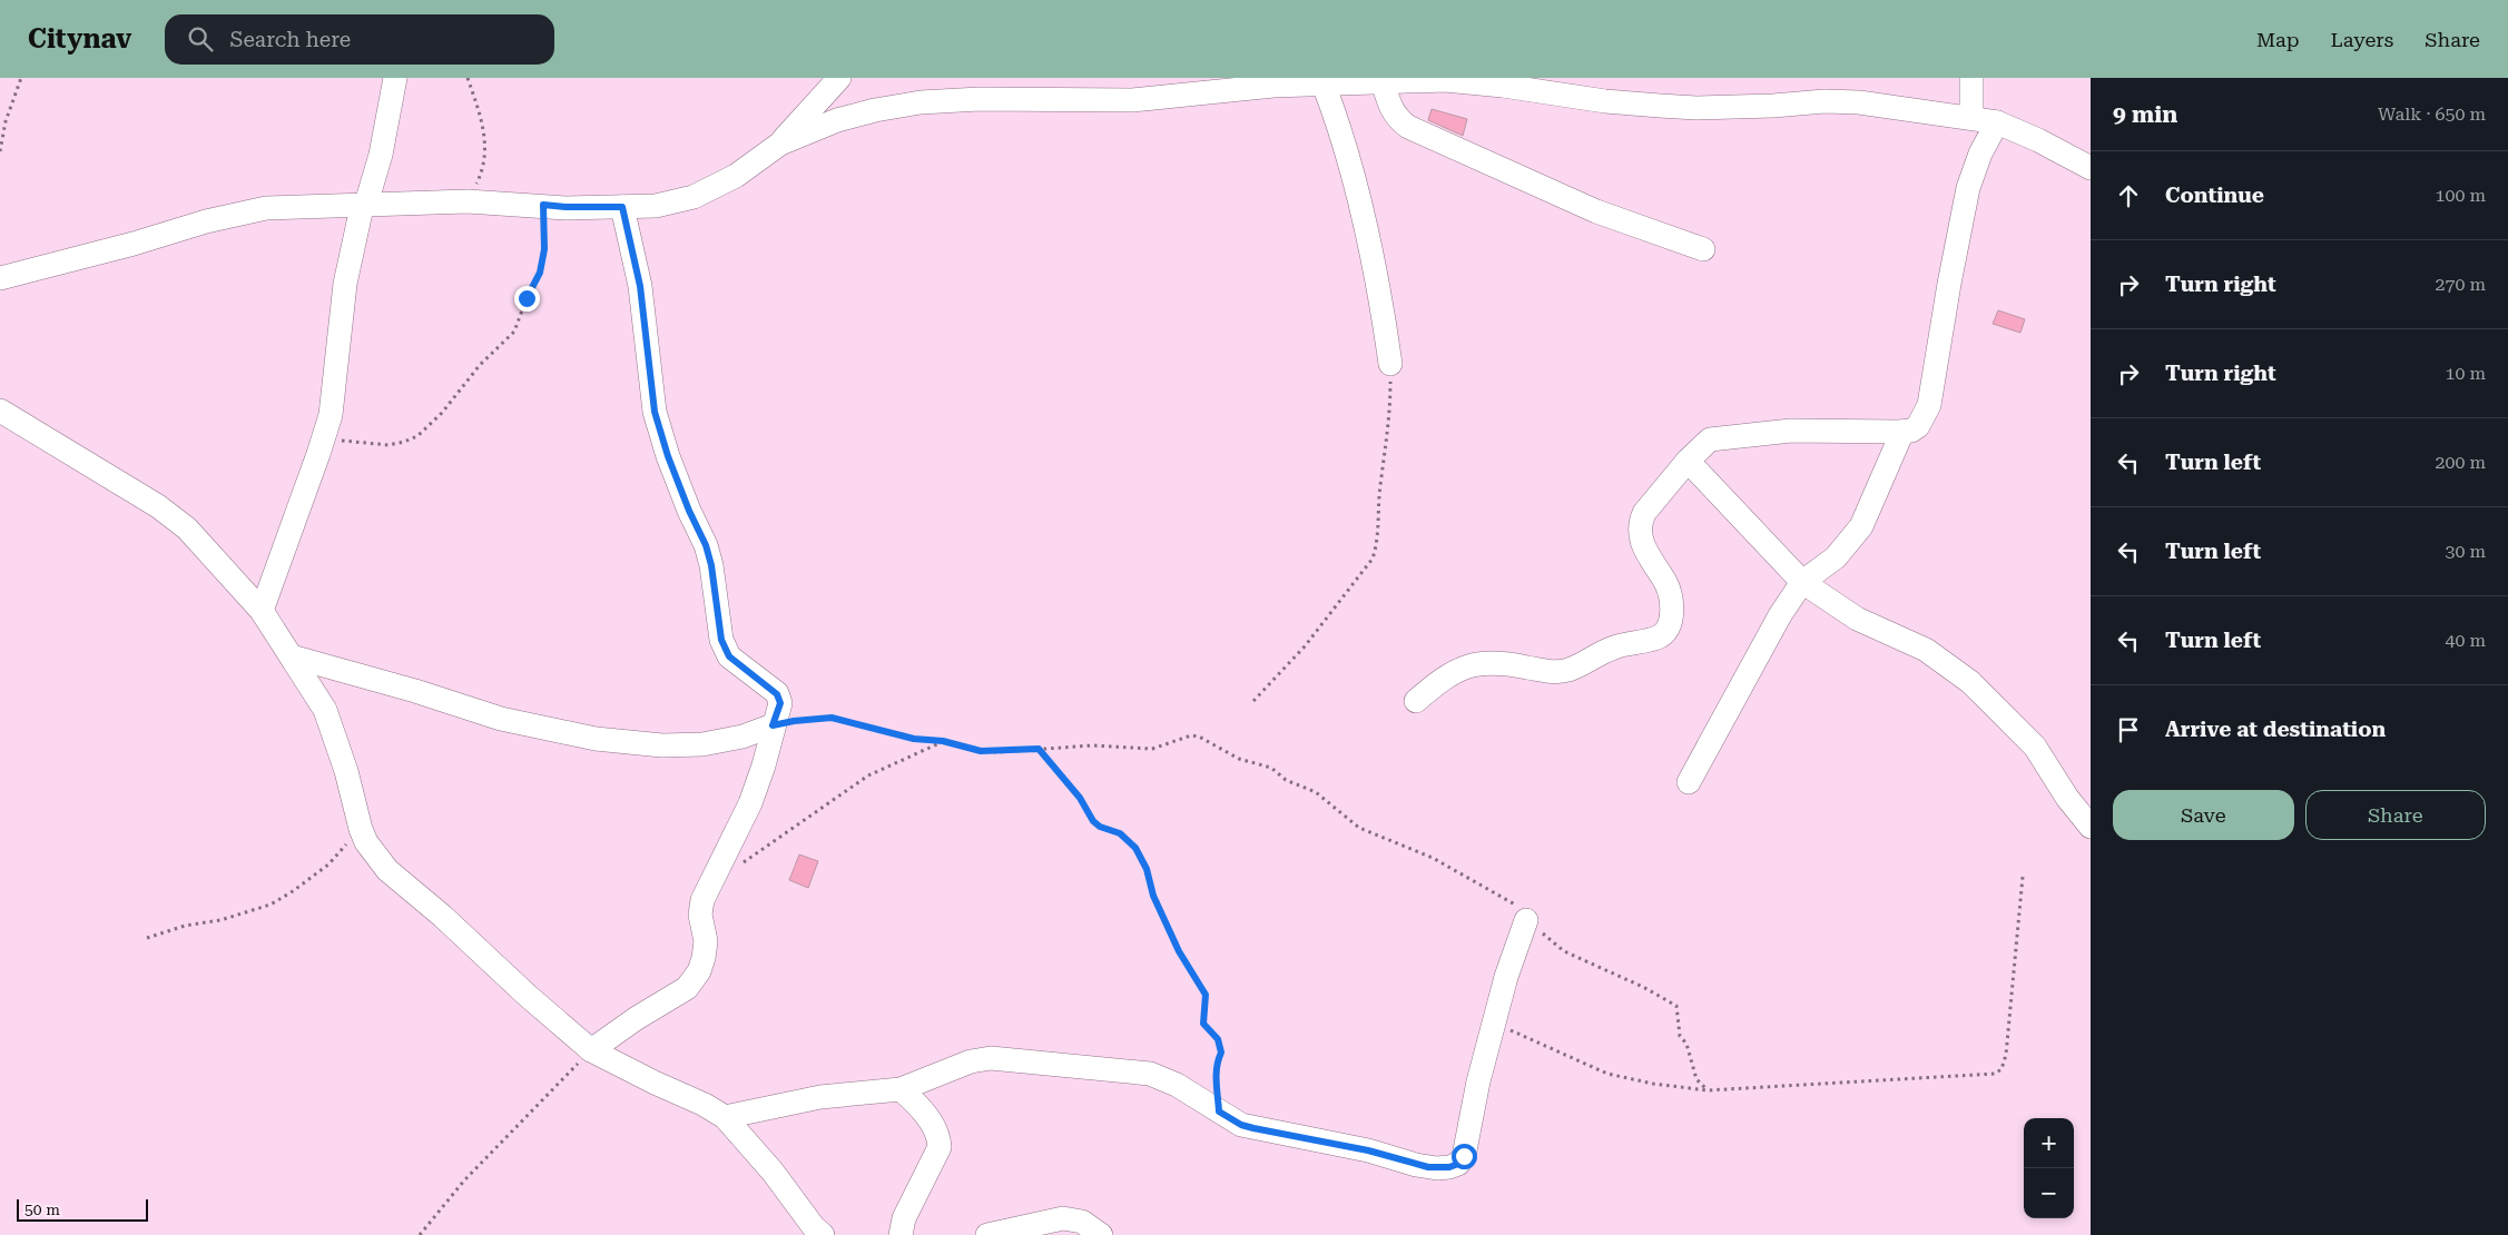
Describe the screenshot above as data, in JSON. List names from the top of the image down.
{
  "scale_bar": "50 m",
  "page": {
    "header": "Citynav",
    "search": "Search here",
    "nav": ["Map", "Layers", "Share"],
    "heading": ["9 min", "Walk · 650 m"],
    "list": [
      ["Continue", "100 m"],
      ["Turn right", "270 m"],
      ["Turn right", "10 m"],
      ["Turn left", "200 m"],
      ["Turn left", "30 m"],
      ["Turn left", "40 m"],
      "Arrive at destination"
    ],
    "buttons": ["Save", "Share"],
    "map_buttons": ["+", "−"],
    "scale": "50 m"
  }
}
